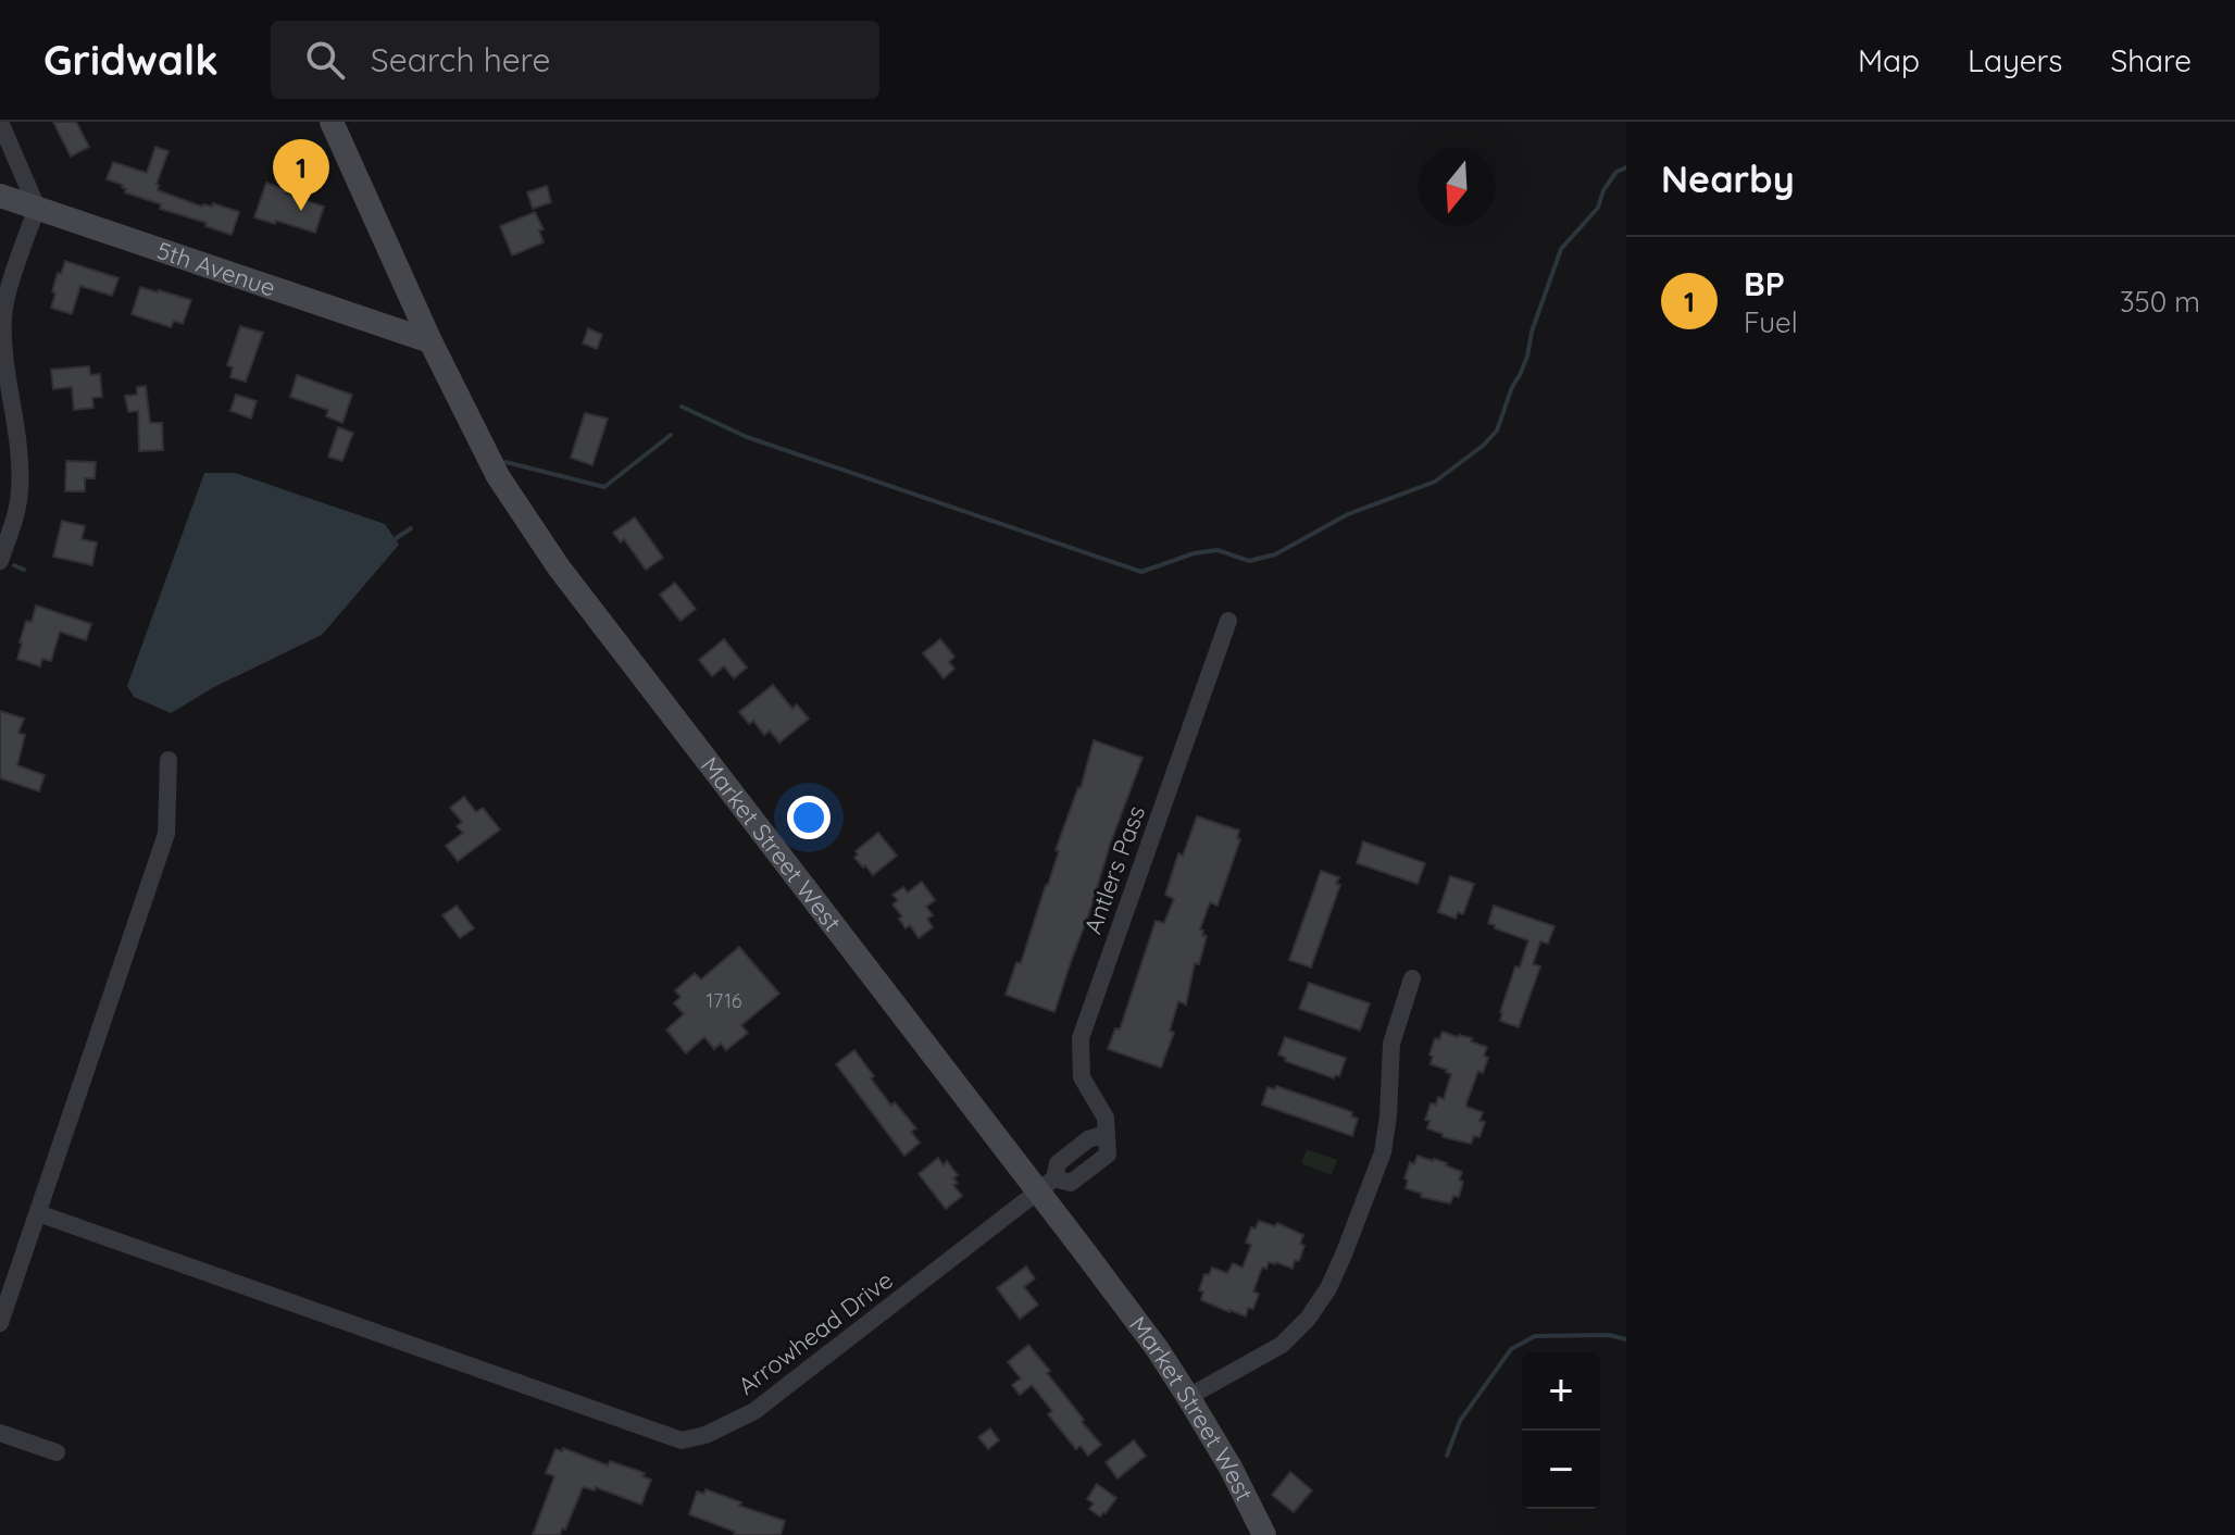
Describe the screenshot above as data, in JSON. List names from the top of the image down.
{
  "streets": {
    "main road": ["5th Avenue", "Market Street West"],
    "street": ["Antlers Pass", "Arrowhead Drive"]
  },
  "crossings": [
    ["5th Avenue", "Market Street West"],
    ["Market Street West", "Antlers Pass"],
    ["Market Street West", "Arrowhead Drive"],
    ["Antlers Pass", "Arrowhead Drive"]
  ],
  "house_numbers": ["1716"],
  "north": "bottom",
  "page": {
    "header": "Gridwalk",
    "search": "Search here",
    "nav": ["Map", "Layers", "Share"],
    "heading": "Nearby",
    "pins": "1",
    "list": [
      {
        "mark": "1",
        "name": "BP",
        "note": "Fuel",
        "value": "350 m"
      }
    ],
    "map_buttons": ["+", "−"]
  }
}
